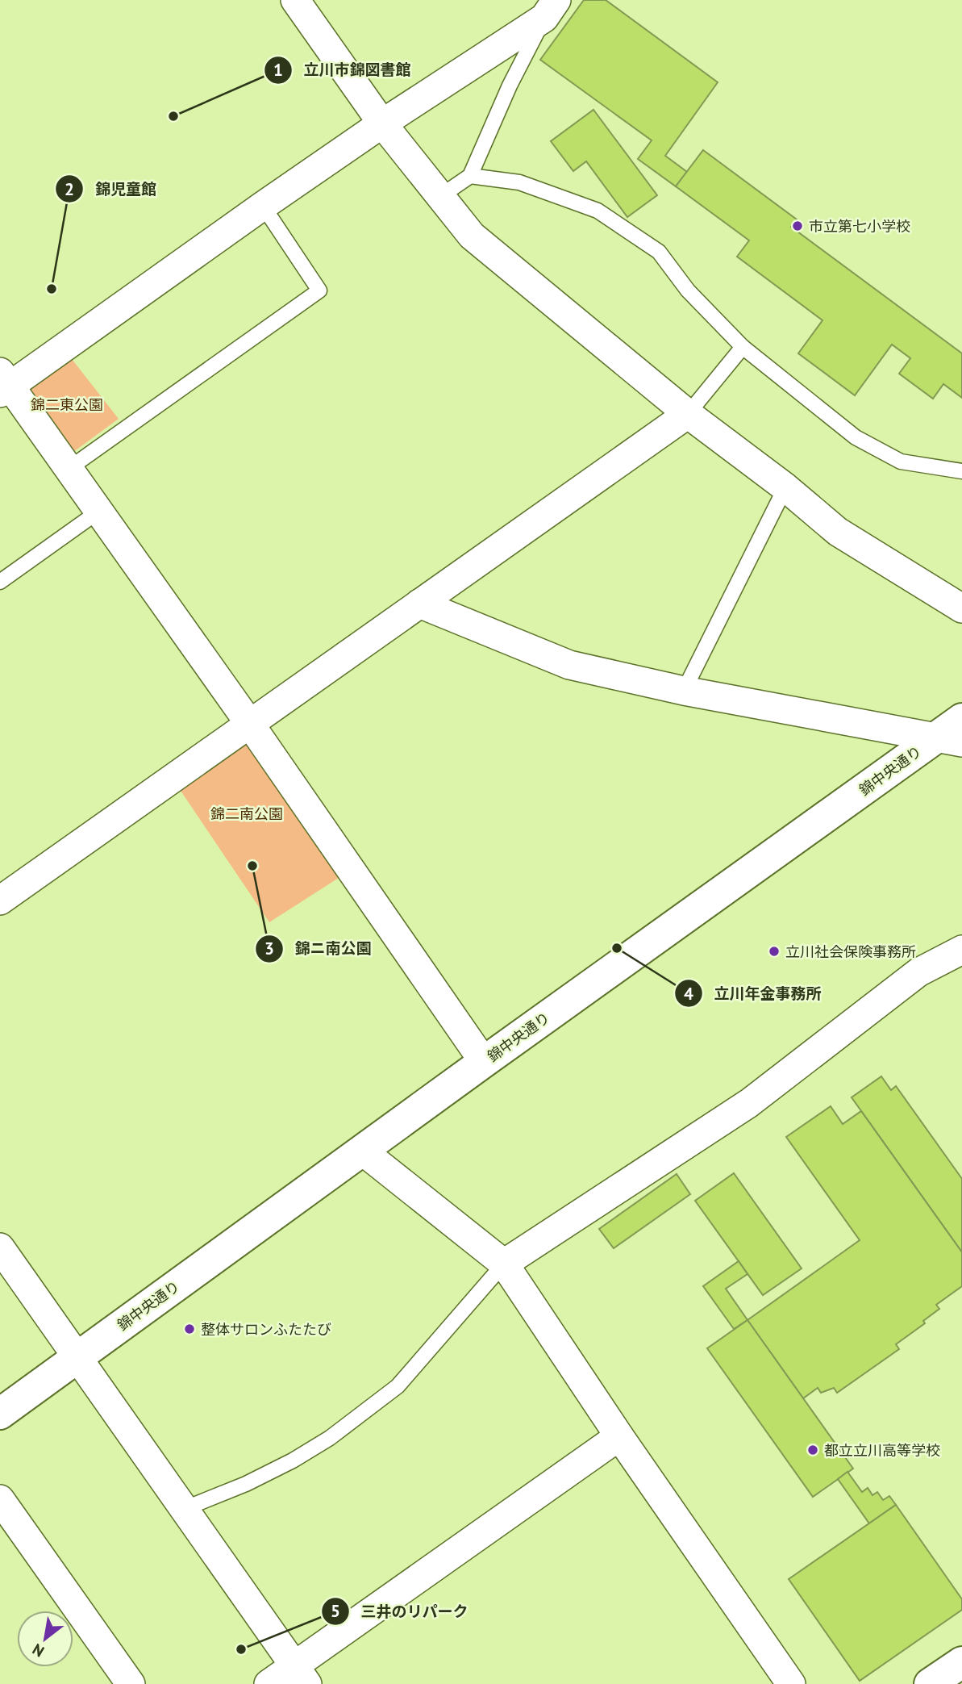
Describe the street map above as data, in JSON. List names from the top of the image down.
{
  "streets": {
    "street": ["錦中央通り"]
  },
  "parks": ["錦二東公園", "錦二南公園"],
  "places": [
    "立川市錦図書館",
    "市立第七小学校",
    "錦児童館",
    "錦ニ南公園",
    "立川年金事務所",
    "立川社会保険事務所",
    "整体サロンふたたび",
    "都立立川高等学校",
    "三井のリパーク"
  ],
  "north": "bottom left"
}
